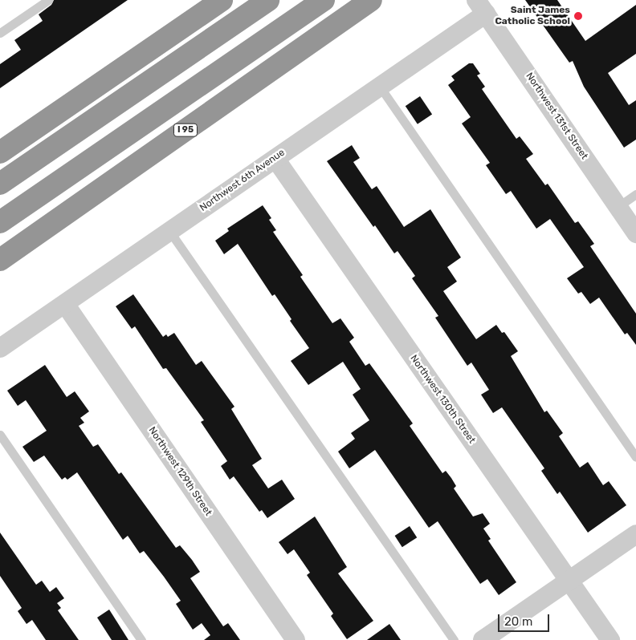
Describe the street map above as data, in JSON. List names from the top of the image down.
{
  "streets": {
    "highway": ["I 95"],
    "street": [
      "Northwest 131st Street",
      "Northwest 6th Avenue",
      "Northwest 130th Street",
      "Northwest 129th Street"
    ]
  },
  "crossings": [
    ["Northwest 131st Street", "Northwest 6th Avenue"],
    ["Northwest 6th Avenue", "Northwest 130th Street"],
    ["Northwest 6th Avenue", "Northwest 129th Street"]
  ],
  "places": ["Saint James Catholic School"],
  "scale_bar": "20 m"
}
